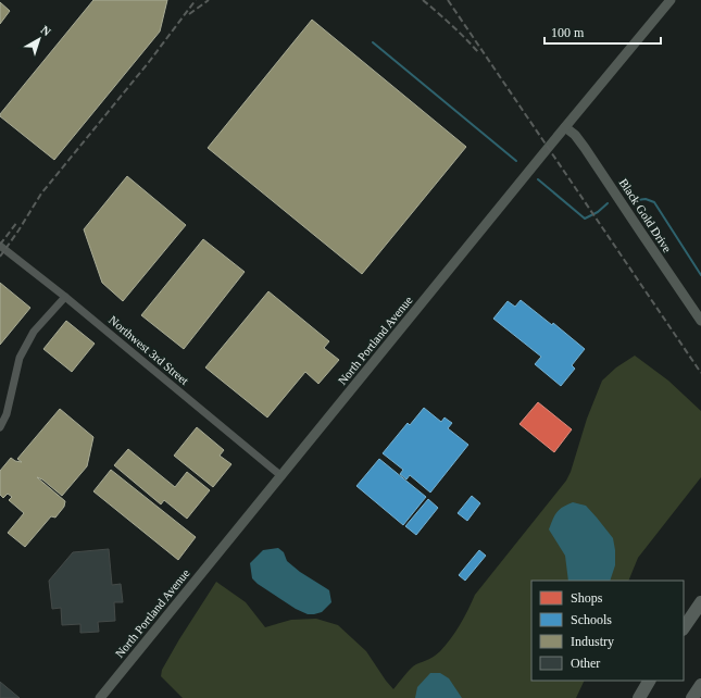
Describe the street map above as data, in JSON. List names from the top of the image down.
{
  "streets": {
    "main road": ["Black Gold Drive", "North Portland Avenue"],
    "street": ["Northwest 3rd Street"]
  },
  "crossings": [
    ["Black Gold Drive", "North Portland Avenue"],
    ["North Portland Avenue", "Northwest 3rd Street"]
  ],
  "legend": [
    "Shops",
    "Schools",
    "Industry",
    "Other"
  ],
  "scale_bar": "100 m",
  "north": "top right"
}
